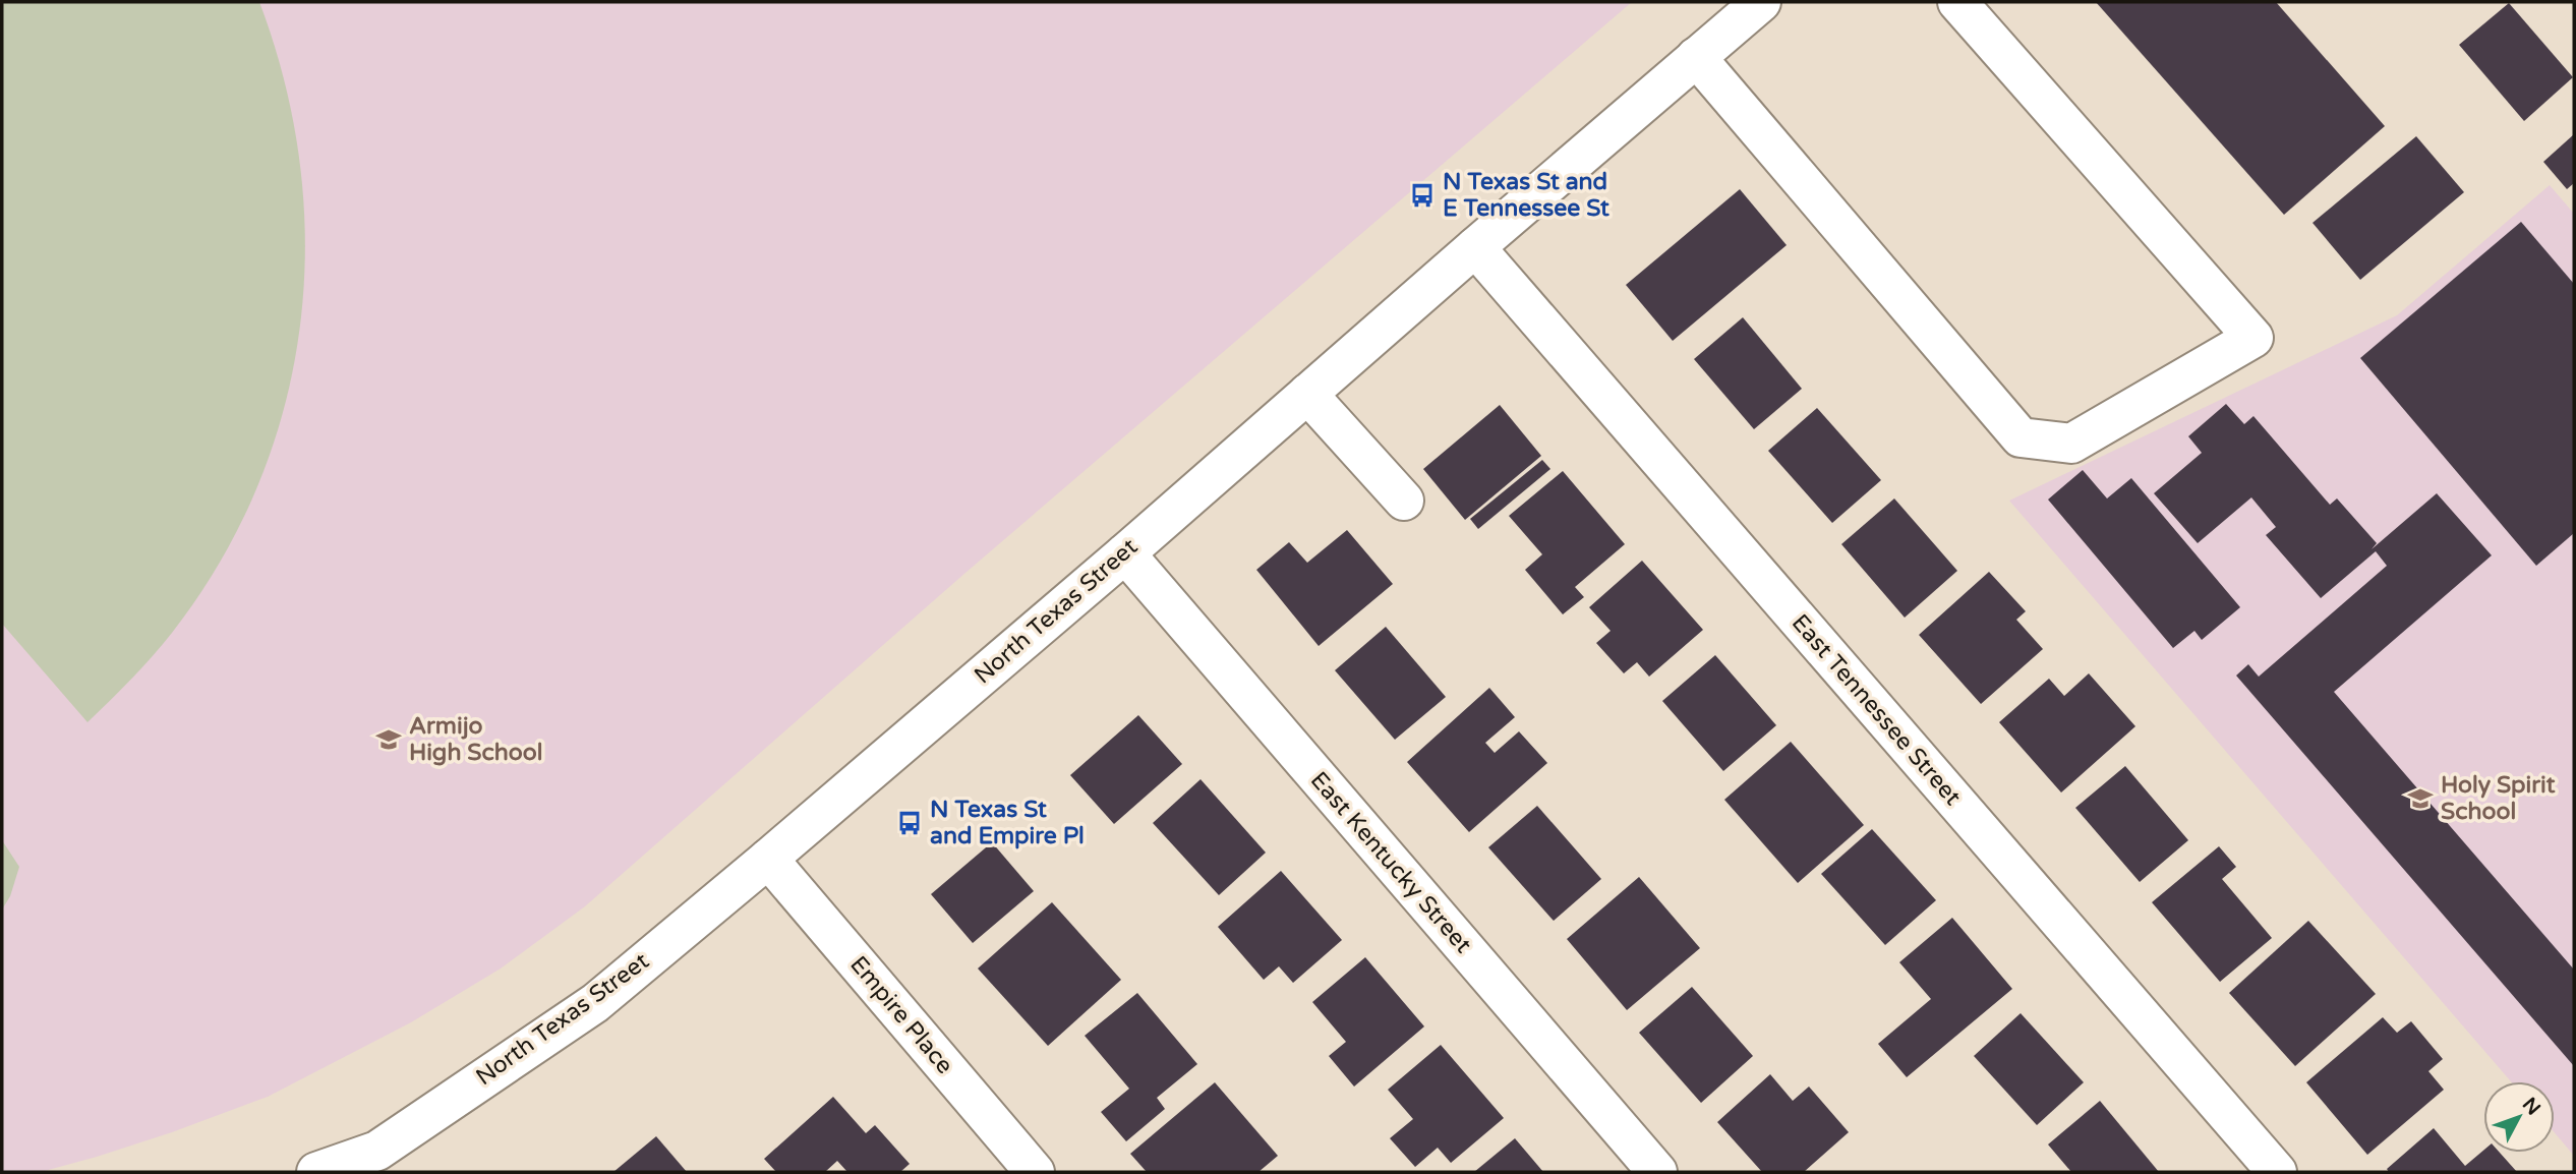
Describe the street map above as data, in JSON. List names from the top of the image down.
{
  "streets": {
    "street": [
      "North Texas Street",
      "East Tennessee Street",
      "East Kentucky Street",
      "Empire Place"
    ]
  },
  "crossings": [
    ["North Texas Street", "East Tennessee Street"],
    ["North Texas Street", "East Kentucky Street"],
    ["North Texas Street", "Empire Place"]
  ],
  "places": {
    "bus stop": ["N Texas St and E Tennessee St", "N Texas St and Empire Pl"],
    "school or university": ["Armijo High School", "Holy Spirit School"]
  },
  "north": "top right"
}
